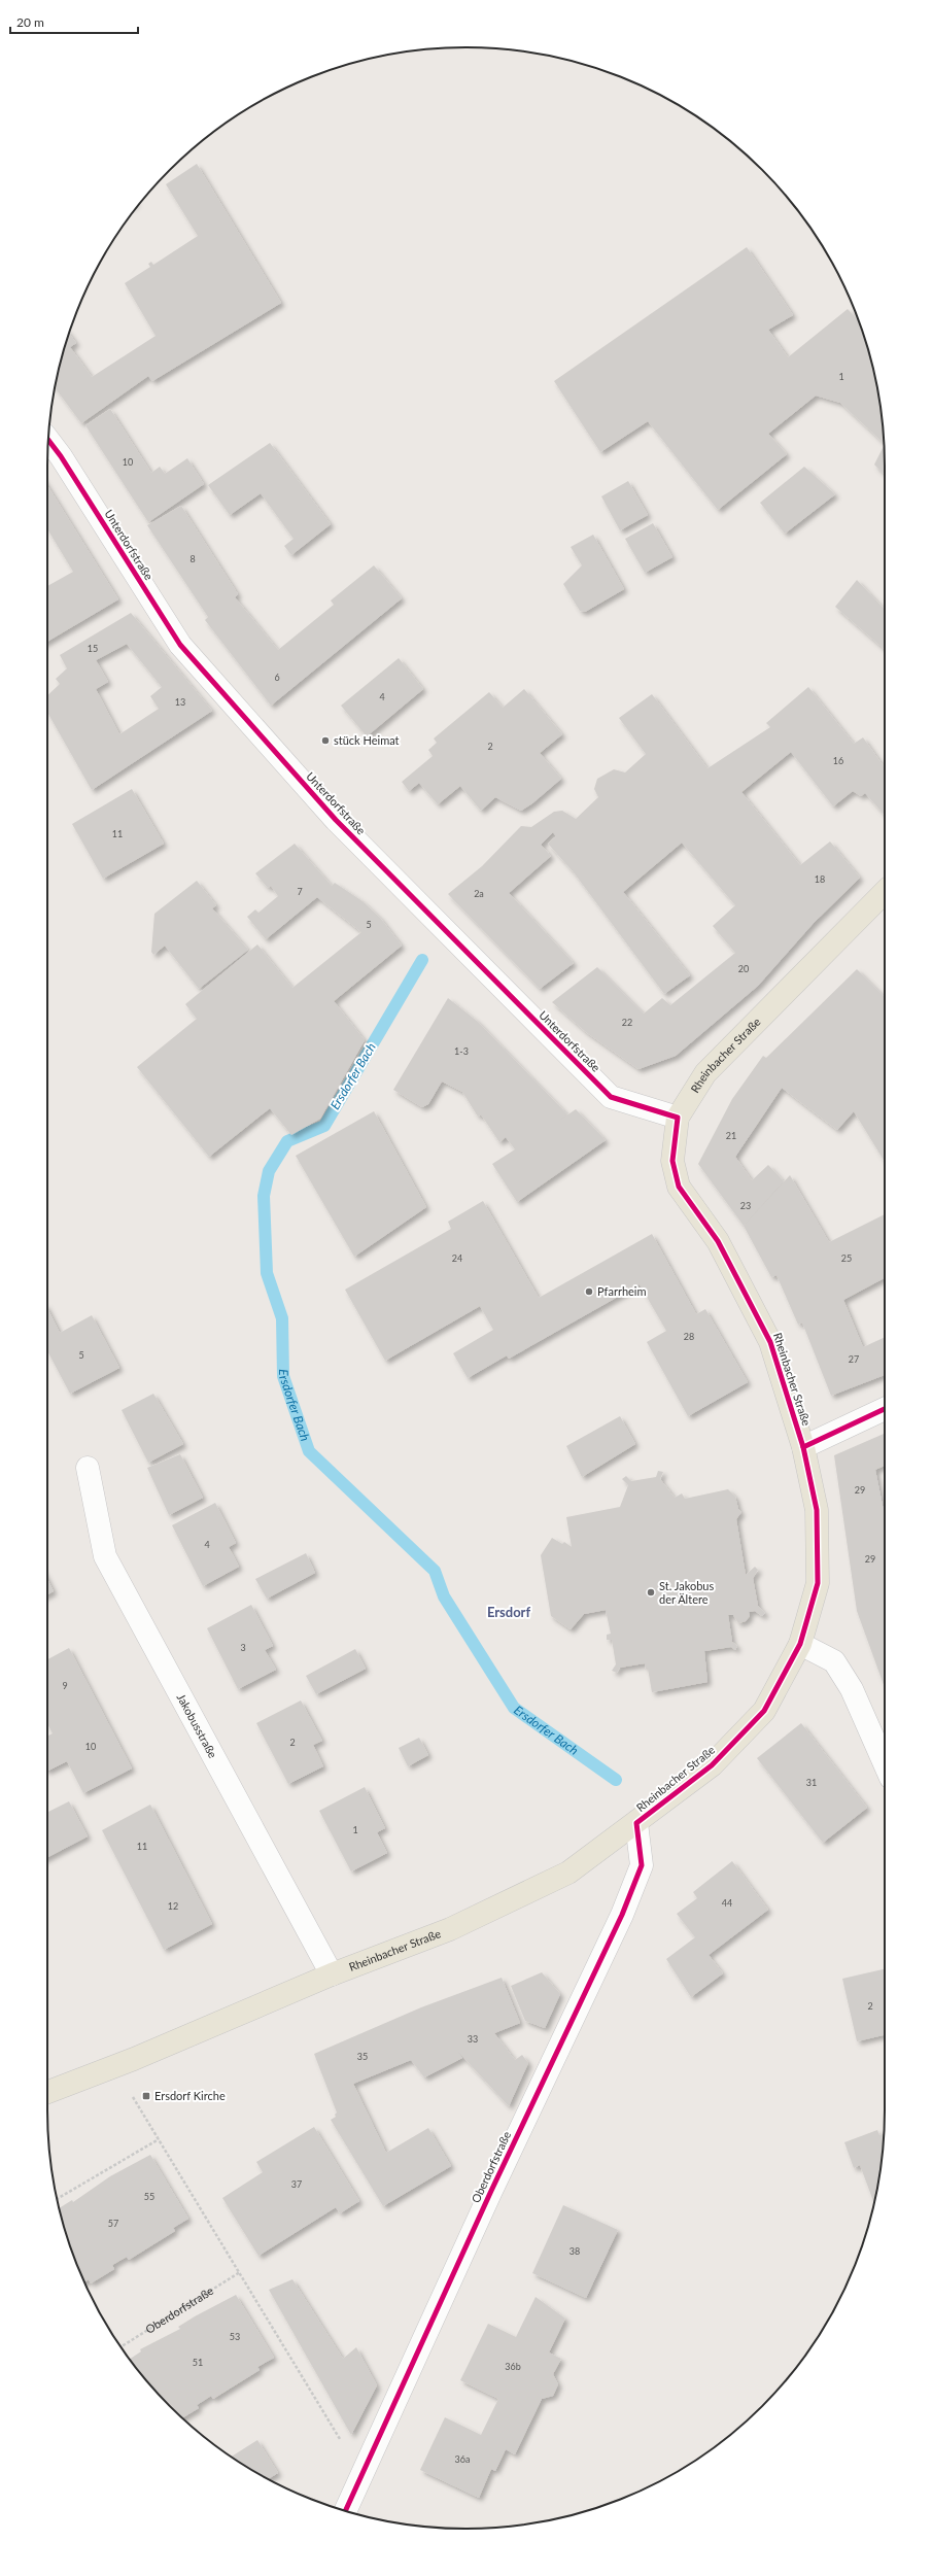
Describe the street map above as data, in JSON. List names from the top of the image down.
{
  "streets": {
    "main road": ["Rheinbacher Straße"],
    "street": ["Unterdorfstraße", "Jakobusstraße", "Oberdorfstraße"]
  },
  "crossings": [
    ["Unterdorfstraße", "Rheinbacher Straße"],
    ["Rheinbacher Straße", "Jakobusstraße"],
    ["Rheinbacher Straße", "Oberdorfstraße"]
  ],
  "districts": ["Ersdorf"],
  "water": ["Ersdorfer Bach"],
  "places": {
    "other": ["stück Heimat", "Pfarrheim", "St. Jakobus der Ältere"],
    "transit": ["Ersdorf Kirche"]
  },
  "house_numbers": [
    "1",
    "10",
    "8",
    "15",
    "6",
    "4",
    "13",
    "2",
    "16",
    "11",
    "18",
    "7",
    "2a",
    "5",
    "20",
    "22",
    "1-3",
    "21",
    "23",
    "24",
    "25",
    "28",
    "5",
    "27",
    "29",
    "4",
    "29",
    "3",
    "9",
    "2",
    "10",
    "31",
    "1",
    "11",
    "44",
    "12",
    "2",
    "33",
    "35",
    "37",
    "55",
    "57",
    "38",
    "53",
    "51",
    "36b",
    "36a"
  ],
  "scale_bar": "20 m"
}
